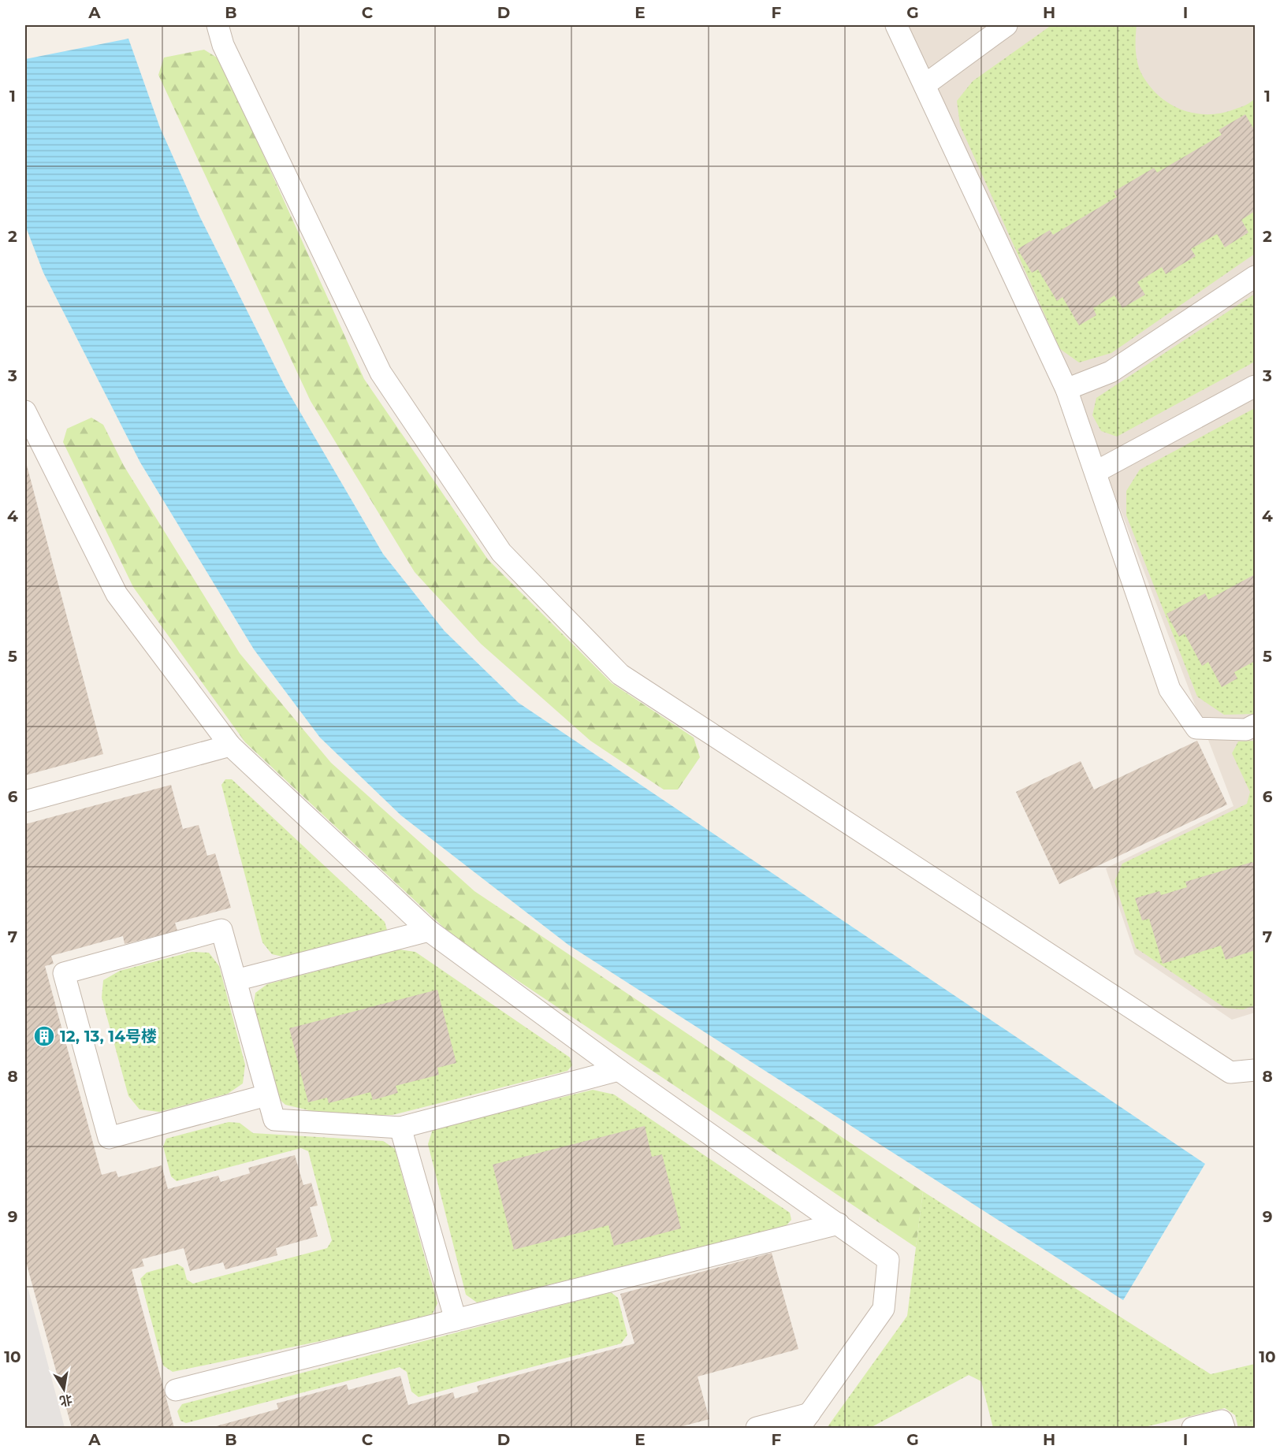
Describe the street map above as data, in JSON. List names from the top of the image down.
{
  "places": {
    "building": ["12, 13, 14号楼"]
  },
  "north": "bottom",
  "grid": {
    "columns": [
      "A",
      "B",
      "C",
      "D",
      "E",
      "F",
      "G",
      "H",
      "I"
    ],
    "rows": [
      "1",
      "2",
      "3",
      "4",
      "5",
      "6",
      "7",
      "8",
      "9",
      "10"
    ]
  }
}
